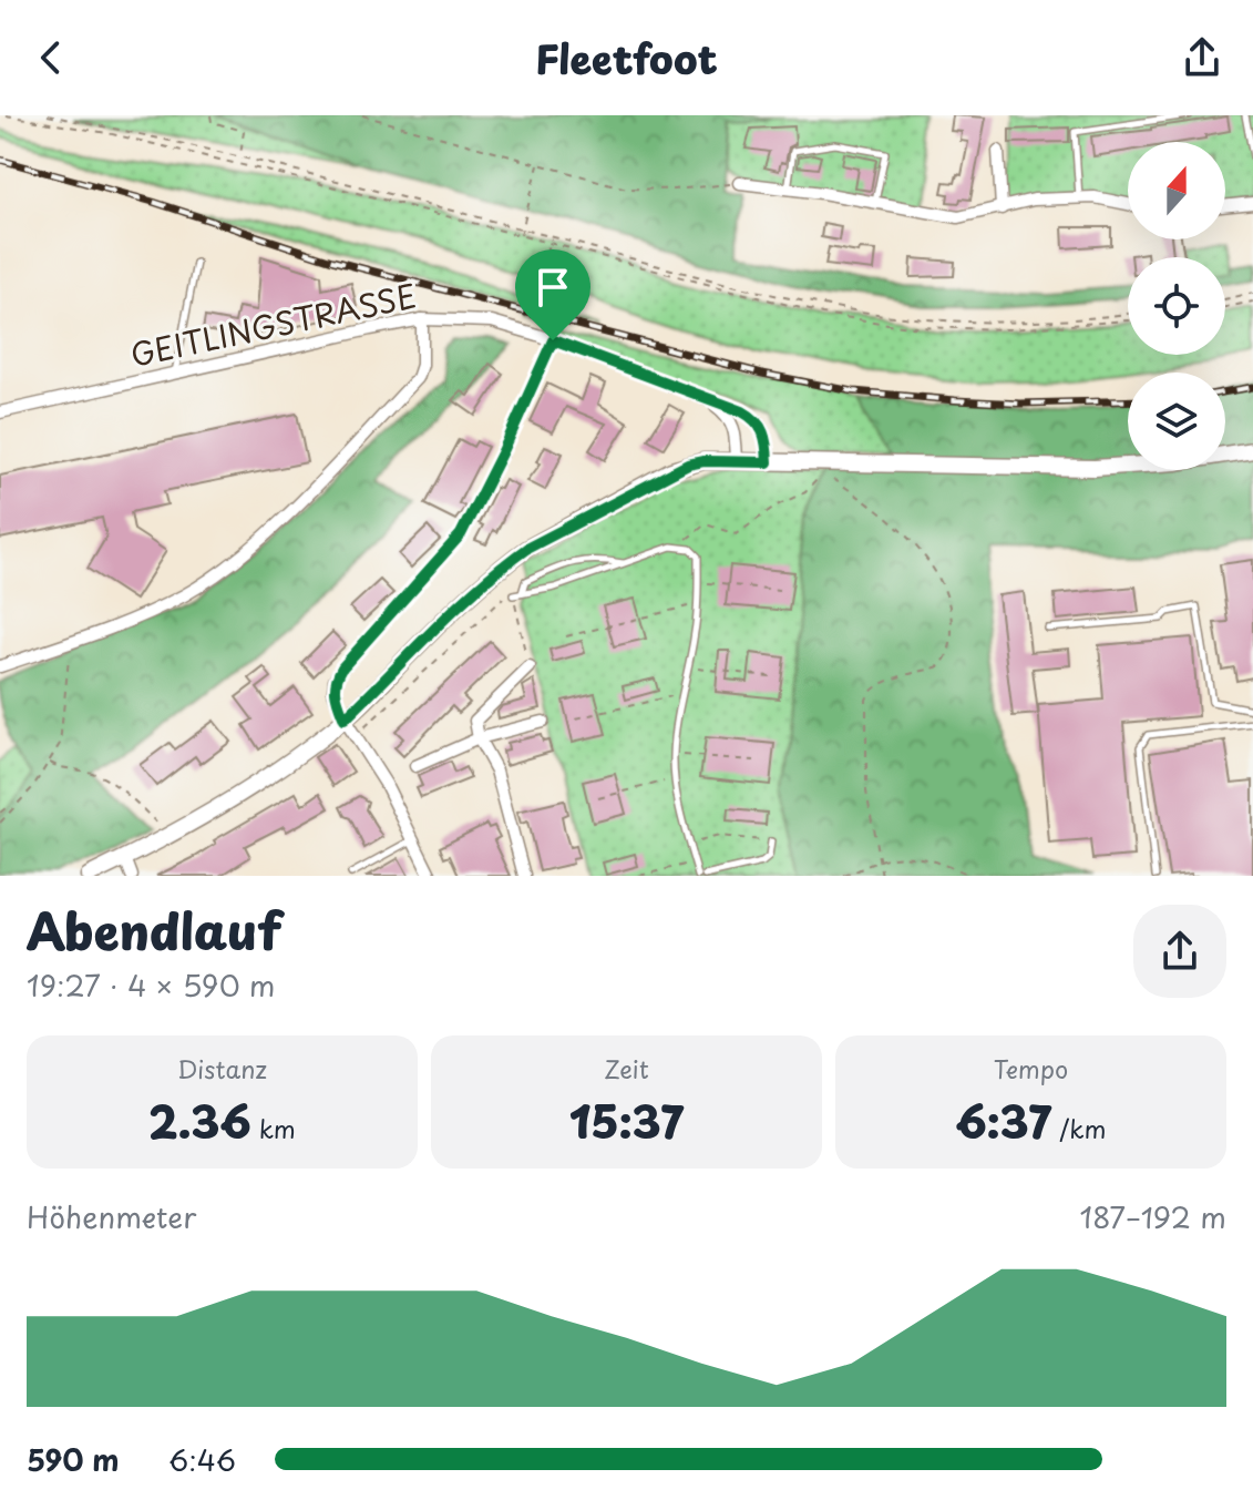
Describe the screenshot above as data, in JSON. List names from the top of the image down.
{
  "streets": {
    "street": ["GEITLINGSTRASSE"]
  },
  "north": "top",
  "page": {
    "header": "Fleetfoot",
    "heading": ["Abendlauf", "19:27 · 4 × 590 m"],
    "stats": [
      ["Distanz", "2.36 km"],
      ["Zeit", "15:37"],
      ["Tempo", "6:37 /km"]
    ],
    "chart": ["Höhenmeter", "187–192 m"],
    "list": [
      {
        "name": "590 m",
        "note": "6:46"
      }
    ]
  }
}
